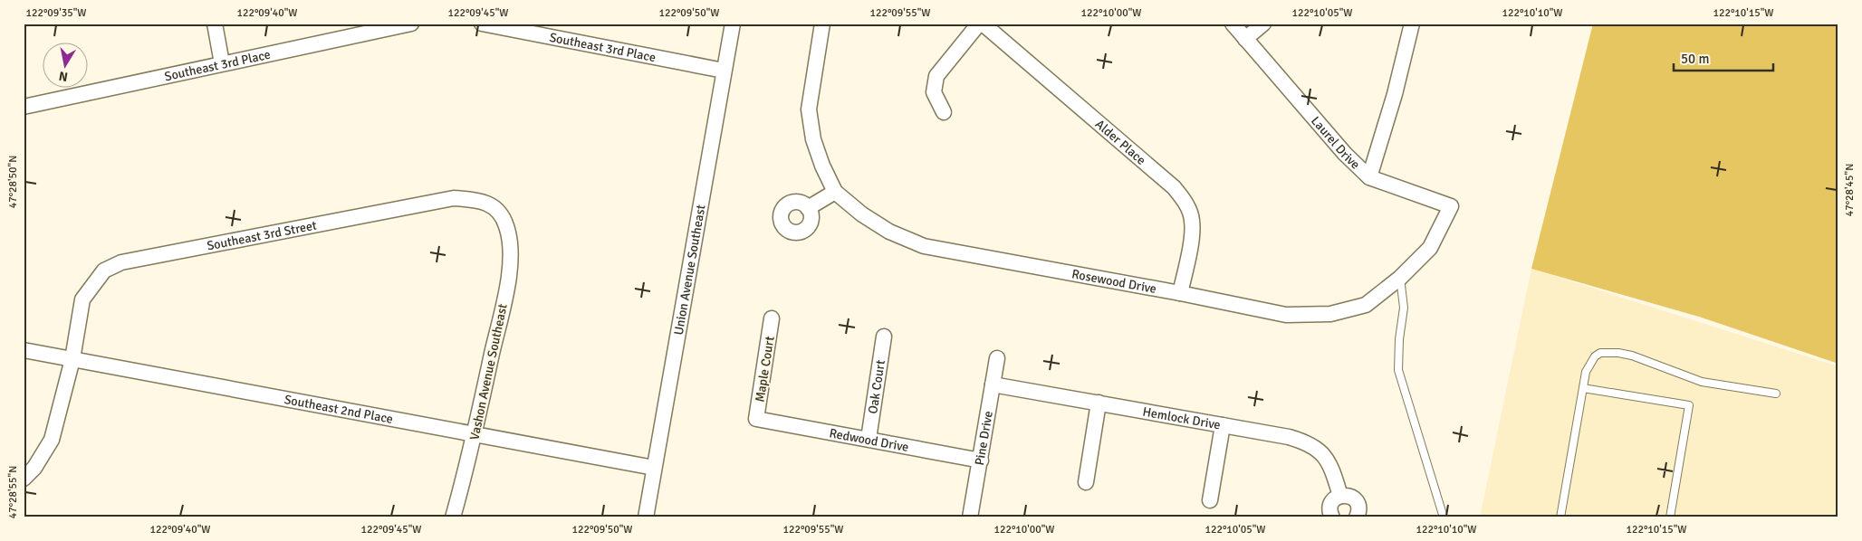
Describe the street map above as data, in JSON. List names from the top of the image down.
{
  "streets": {
    "street": [
      "Southeast 3rd Place",
      "Alder Place",
      "Laurel Drive",
      "Southeast 3rd Street",
      "Union Avenue Southeast",
      "Rosewood Drive",
      "Maple Court",
      "Vashon Avenue Southeast",
      "Oak Court",
      "Southeast 2nd Place",
      "Hemlock Drive",
      "Pine Drive",
      "Redwood Drive"
    ]
  },
  "crossings": [
    ["Southeast 3rd Place", "Union Avenue Southeast"],
    ["Alder Place", "Rosewood Drive"],
    ["Laurel Drive", "Rosewood Drive"],
    ["Southeast 3rd Street", "Vashon Avenue Southeast"],
    ["Southeast 3rd Street", "Southeast 2nd Place"],
    ["Union Avenue Southeast", "Southeast 2nd Place"],
    ["Maple Court", "Redwood Drive"],
    ["Vashon Avenue Southeast", "Southeast 2nd Place"],
    ["Oak Court", "Redwood Drive"],
    ["Hemlock Drive", "Pine Drive"],
    ["Pine Drive", "Redwood Drive"]
  ],
  "scale_bar": "50 m",
  "north": "bottom",
  "coordinates": [
    "122°09'35\"W",
    "122°09'40\"W",
    "122°09'45\"W",
    "122°09'50\"W",
    "122°09'55\"W",
    "122°10'00\"W",
    "122°10'05\"W",
    "122°10'10\"W",
    "122°10'15\"W",
    "47°28'50\"N",
    "47°28'45\"N",
    "47°28'55\"N"
  ]
}
